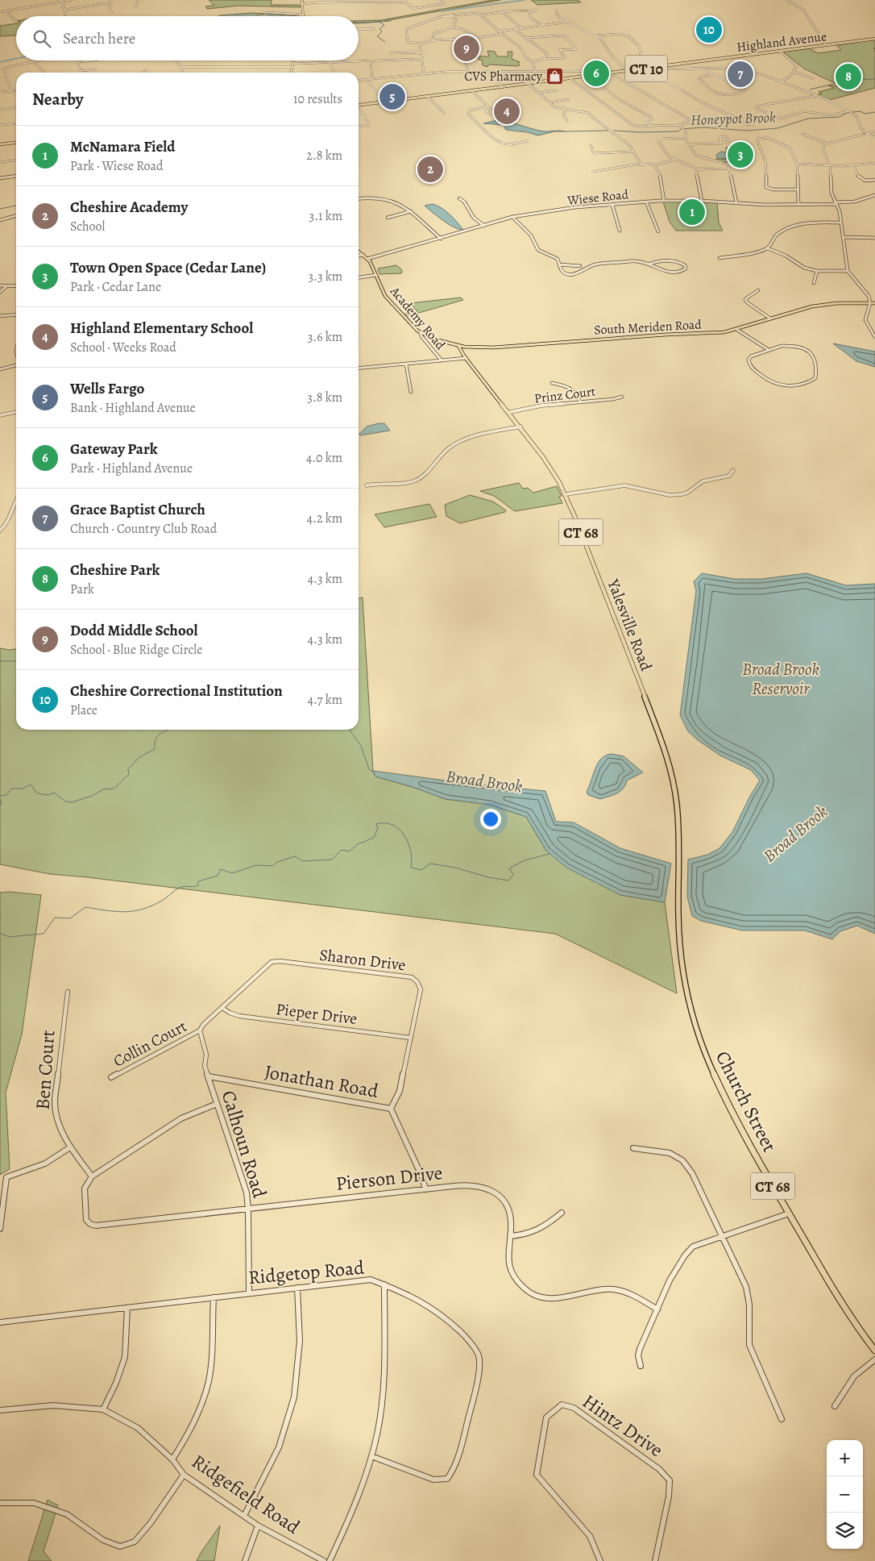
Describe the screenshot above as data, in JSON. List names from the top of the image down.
{
  "streets": {
    "highway": ["Highland Avenue", "CT 10"],
    "main road": [
      "Academy Road",
      "South Meriden Road",
      "CT 68",
      "Yalesville Road",
      "Church Street"
    ],
    "street": [
      "Wiese Road",
      "Prinz Court",
      "Sharon Drive",
      "Pieper Drive",
      "Collin Court",
      "Ben Court",
      "Jonathan Road",
      "Calhoun Road",
      "Pierson Drive",
      "Ridgetop Road",
      "Hintz Drive",
      "Ridgefield Road"
    ]
  },
  "crossings": [
    ["Wiese Road", "Academy Road"],
    ["Academy Road", "South Meriden Road"],
    ["South Meriden Road", "Yalesville Road"],
    ["Prinz Court", "Yalesville Road"],
    ["Yalesville Road", "Church Street"],
    ["Sharon Drive", "Pieper Drive"],
    ["Sharon Drive", "Collin Court"],
    ["Sharon Drive", "Jonathan Road"],
    ["Sharon Drive", "Calhoun Road"],
    ["Collin Court", "Calhoun Road"],
    ["Jonathan Road", "Calhoun Road"],
    ["Jonathan Road", "Pierson Drive"],
    ["Calhoun Road", "Pierson Drive"],
    ["Calhoun Road", "Ridgetop Road"]
  ],
  "water": ["Honeypot Brook", "Broad Brook Reservoir", "Broad Brook"],
  "places": {
    "shop": ["CVS Pharmacy"]
  },
  "page": {
    "pins": [
      "10",
      "9",
      "6",
      "7",
      "8",
      "5",
      "4",
      "3",
      "2",
      "1"
    ],
    "search": "Search here",
    "heading": ["Nearby", "10 results"],
    "list": [
      {
        "mark": "1",
        "name": "McNamara Field",
        "note": "Park · Wiese Road",
        "value": "2.8 km"
      },
      {
        "mark": "2",
        "name": "Cheshire Academy",
        "note": "School",
        "value": "3.1 km"
      },
      {
        "mark": "3",
        "name": "Town Open Space (Cedar Lane)",
        "note": "Park · Cedar Lane",
        "value": "3.3 km"
      },
      {
        "mark": "4",
        "name": "Highland Elementary School",
        "note": "School · Weeks Road",
        "value": "3.6 km"
      },
      {
        "mark": "5",
        "name": "Wells Fargo",
        "note": "Bank · Highland Avenue",
        "value": "3.8 km"
      },
      {
        "mark": "6",
        "name": "Gateway Park",
        "note": "Park · Highland Avenue",
        "value": "4.0 km"
      },
      {
        "mark": "7",
        "name": "Grace Baptist Church",
        "note": "Church · Country Club Road",
        "value": "4.2 km"
      },
      {
        "mark": "8",
        "name": "Cheshire Park",
        "note": "Park",
        "value": "4.3 km"
      },
      {
        "mark": "9",
        "name": "Dodd Middle School",
        "note": "School · Blue Ridge Circle",
        "value": "4.3 km"
      },
      {
        "mark": "10",
        "name": "Cheshire Correctional Institution",
        "note": "Place",
        "value": "4.7 km"
      }
    ],
    "map_buttons": ["+", "−"]
  }
}
